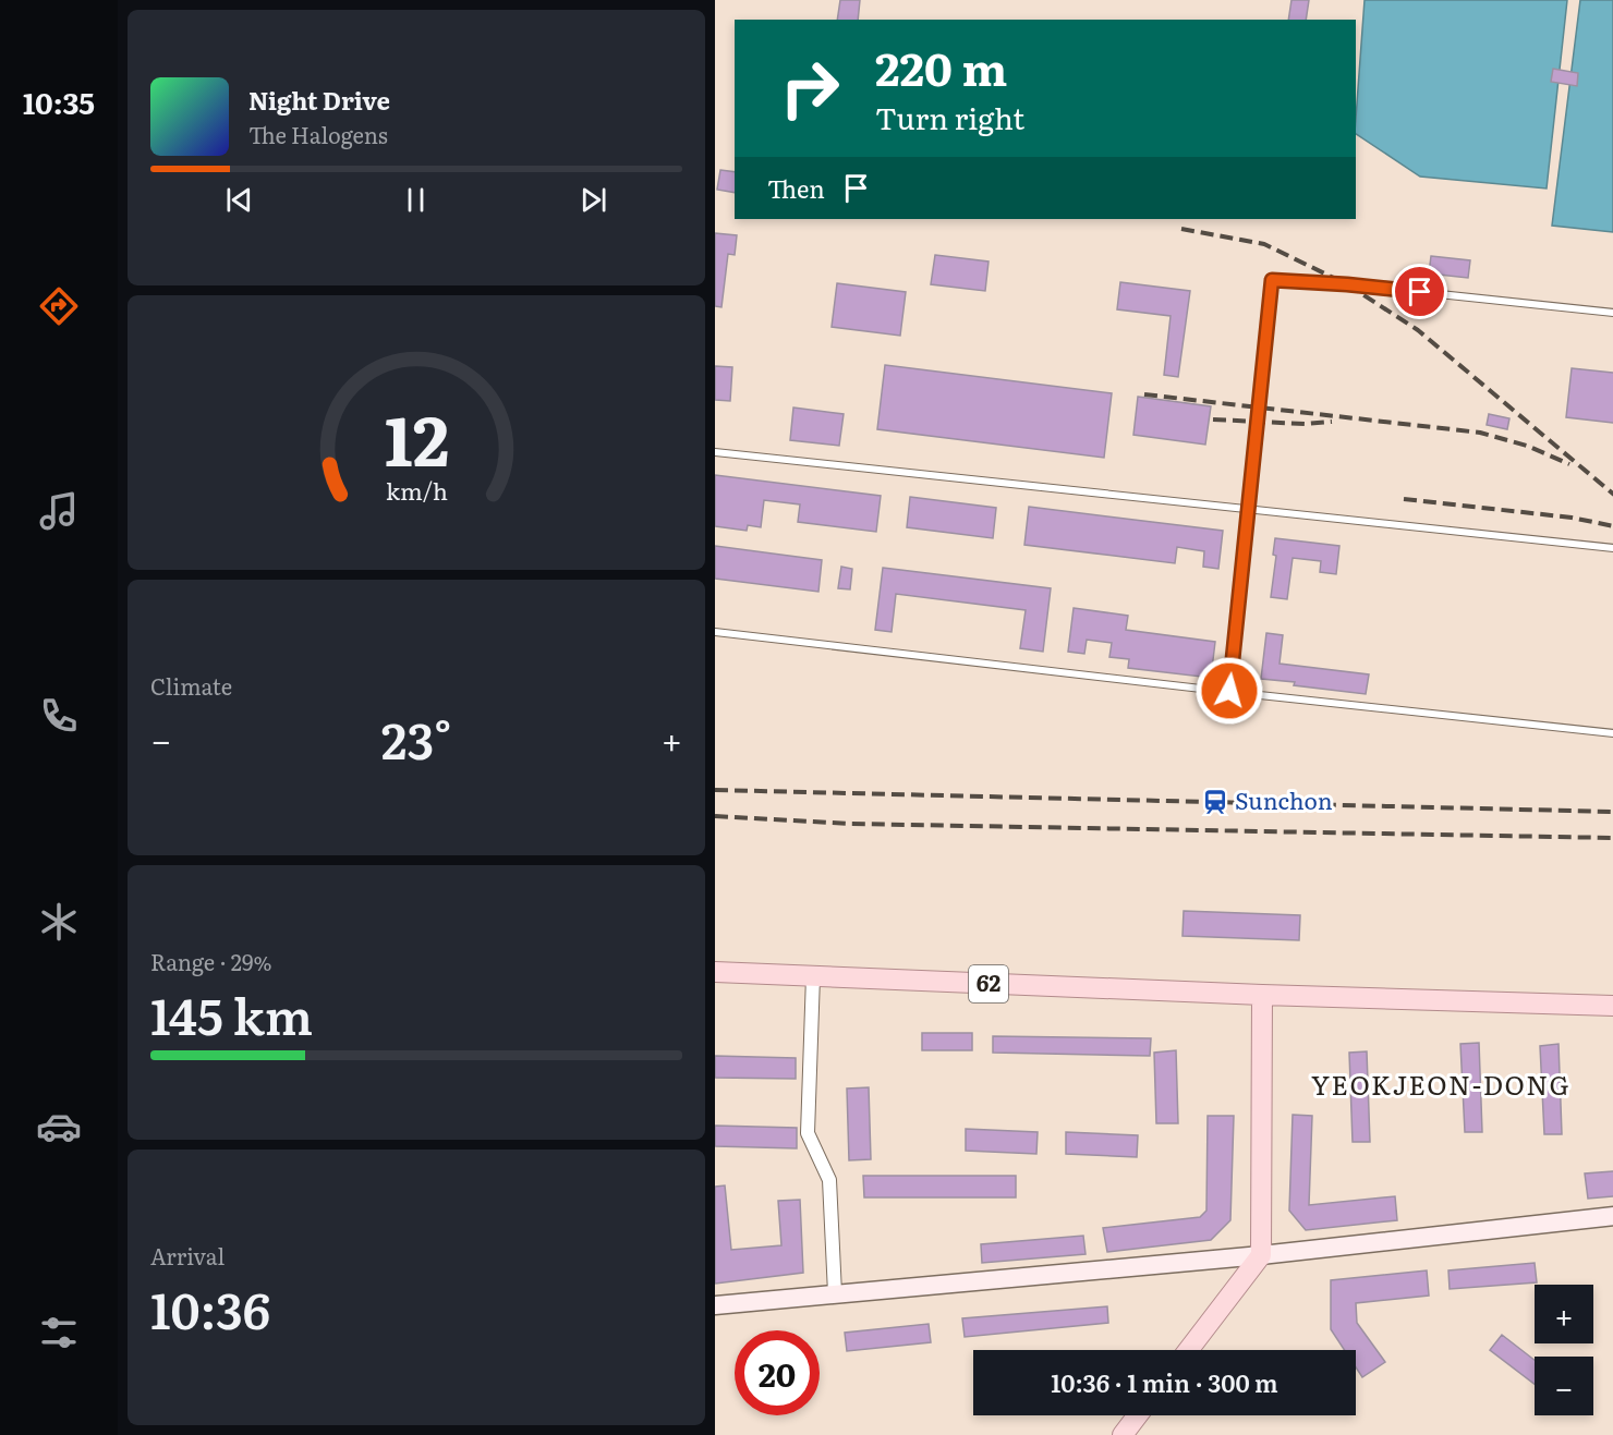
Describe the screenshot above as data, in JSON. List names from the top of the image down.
{
  "streets": {
    "main road": ["62"]
  },
  "districts": ["YEOKJEON-DONG"],
  "places": {
    "station": ["Sunchon"]
  },
  "page": {
    "tabs": "10:35",
    "turn": ["220 m", "Turn right"],
    "song": ["Night Drive", "The Halogens"],
    "then": "Then",
    "tile": [
      "Climate",
      ["Range · 29%", "145 km"],
      ["Arrival", "10:36"]
    ],
    "heat": ["−", "23°", "+"],
    "map_buttons": ["+", "−"],
    "limit": "20",
    "trip": "10:36 · 1 min · 300 m",
    "gauge": ["12", "km/h"]
  }
}
